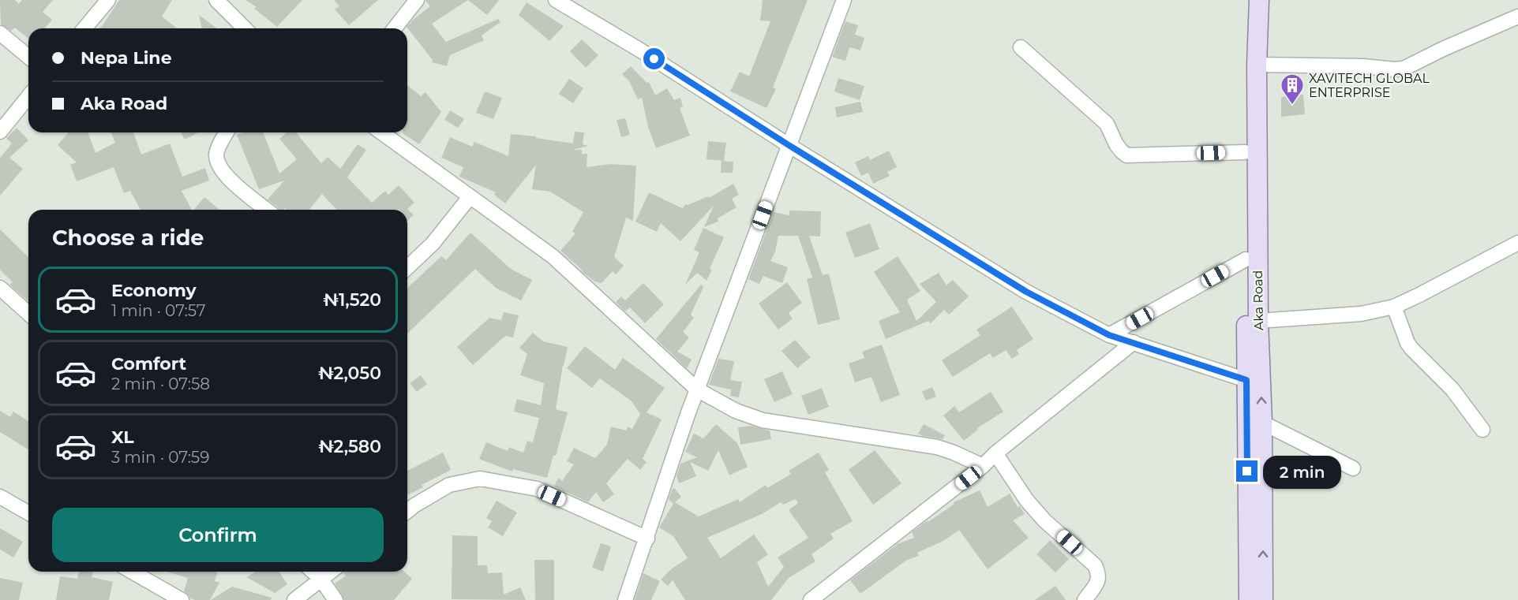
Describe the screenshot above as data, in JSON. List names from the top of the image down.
{
  "streets": {
    "main road": ["Aka Road"]
  },
  "places": {
    "building": ["XAVITECH GLOBAL ENTERPRISE"]
  },
  "page": {
    "banner": ["Nepa Line", "Aka Road"],
    "heading": "Choose a ride",
    "list": [
      {
        "name": "Economy",
        "note": "1 min · 07:57",
        "value": "₦1,520"
      },
      {
        "name": "Comfort",
        "note": "2 min · 07:58",
        "value": "₦2,050"
      },
      {
        "name": "XL",
        "note": "3 min · 07:59",
        "value": "₦2,580"
      }
    ],
    "bubble": "2 min",
    "buttons": "Confirm"
  }
}
